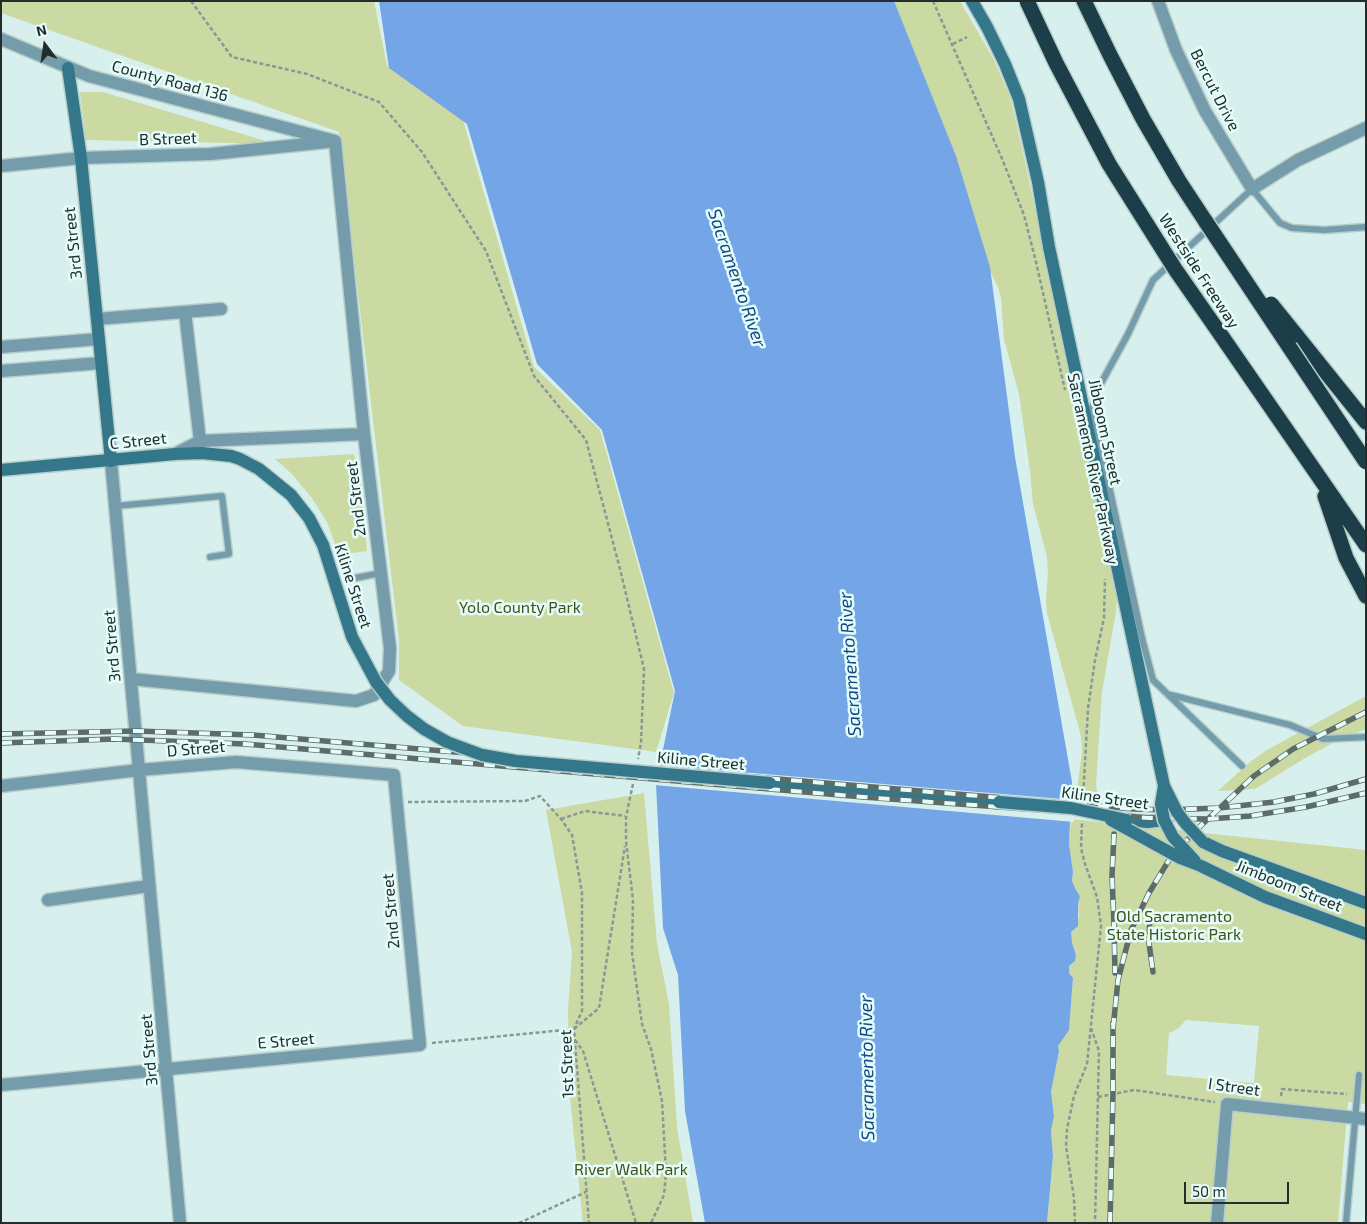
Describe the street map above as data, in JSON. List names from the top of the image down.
{
  "streets": {
    "highway": ["Westside Freeway"],
    "main road": [
      "3rd Street",
      "Jibboom Street",
      "C Street",
      "Kiline Street",
      "Jimboom Street"
    ],
    "street": [
      "County Road 136",
      "Bercut Drive",
      "B Street",
      "2nd Street",
      "D Street",
      "E Street",
      "I Street"
    ],
    "path": ["Sacramento River Parkway", "1st Street"]
  },
  "crossings": [
    ["County Road 136", "B Street"],
    ["County Road 136", "3rd Street"],
    ["County Road 136", "2nd Street"],
    ["B Street", "3rd Street"],
    ["B Street", "2nd Street"],
    ["3rd Street", "C Street"],
    ["3rd Street", "2nd Street"],
    ["3rd Street", "D Street"],
    ["3rd Street", "E Street"],
    ["Jibboom Street", "Kiline Street"],
    ["Jibboom Street", "Jimboom Street"],
    ["C Street", "2nd Street"],
    ["C Street", "Kiline Street"],
    ["2nd Street", "D Street"],
    ["2nd Street", "E Street"],
    ["2nd Street", "1st Street"],
    ["Kiline Street", "Jimboom Street"]
  ],
  "water": ["Sacramento River"],
  "parks": ["Yolo County Park", "Old Sacramento State Historic Park", "River Walk Park"],
  "scale_bar": "50 m",
  "north": "top"
}
